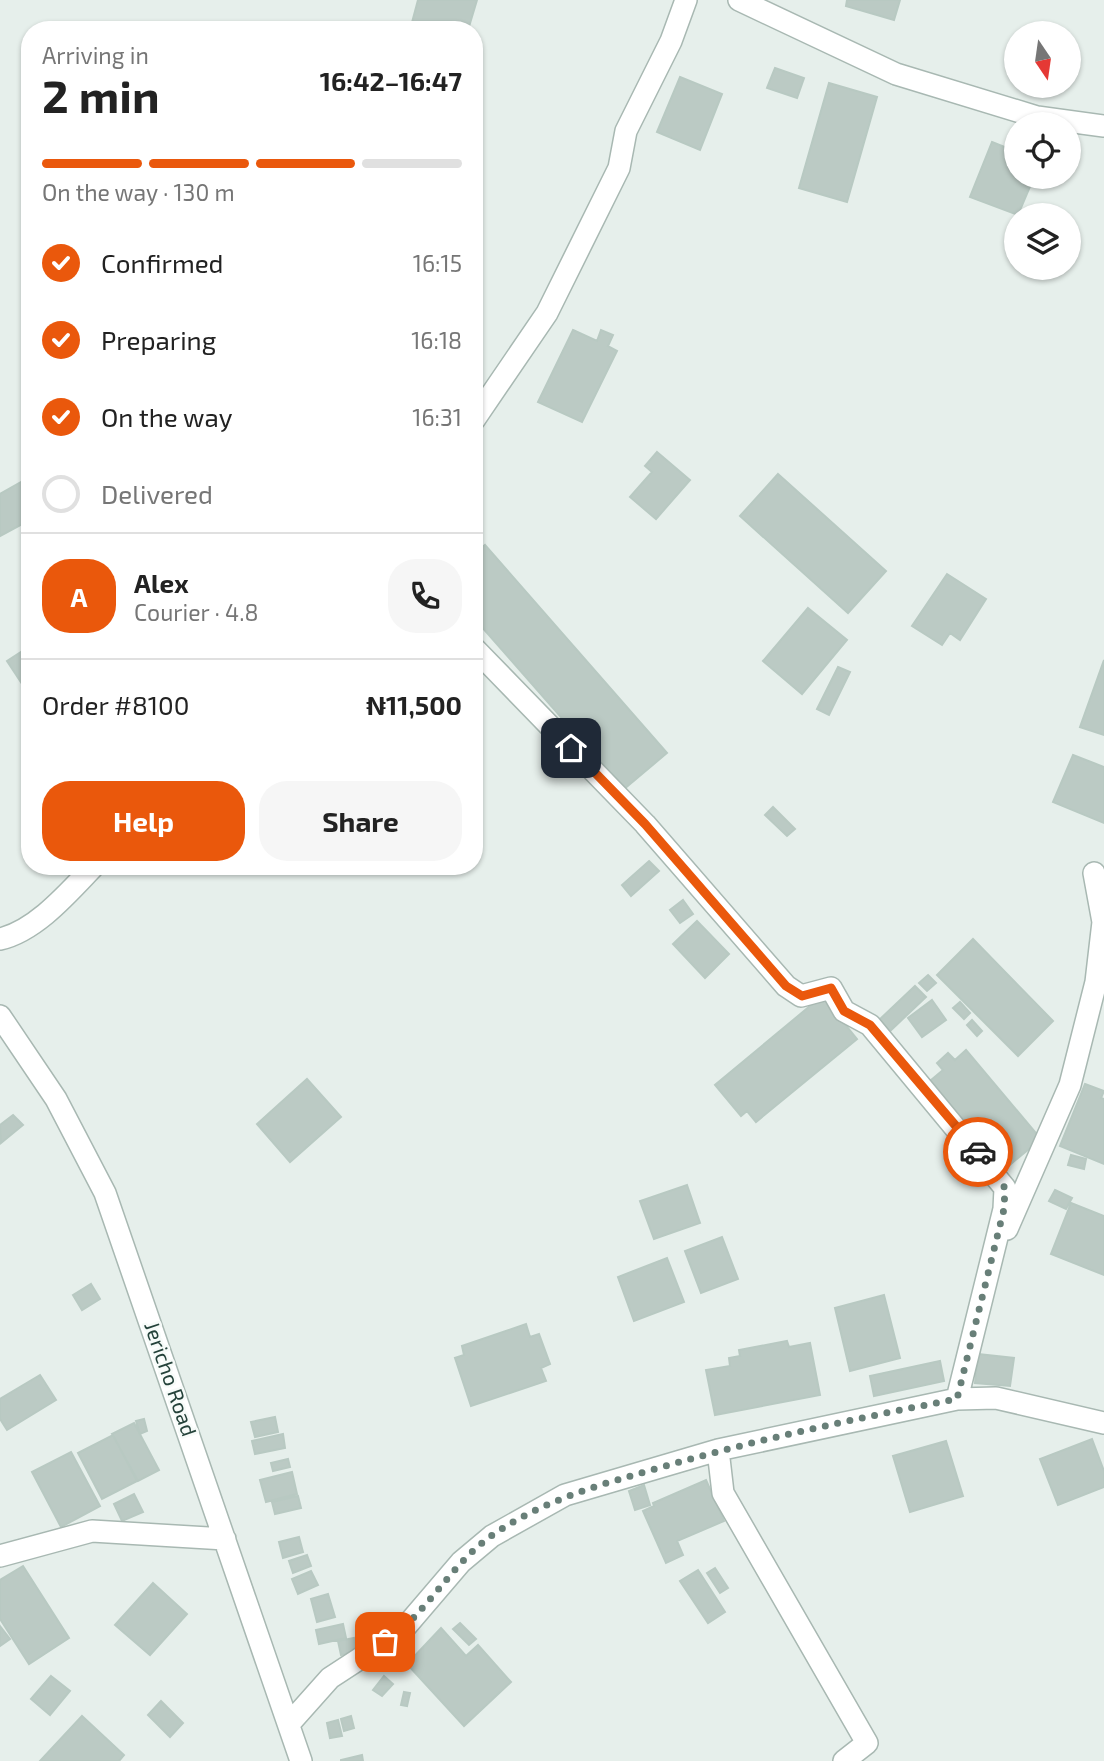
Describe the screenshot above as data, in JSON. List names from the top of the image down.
{
  "streets": {
    "street": ["Jericho Road"]
  },
  "north": "bottom",
  "page": {
    "heading": ["2 min", "Arriving in", "16:42–16:47"],
    "panel": [
      "Alex",
      "Courier · 4.8",
      "Order #8100",
      "₦11,500"
    ],
    "bar": "On the way · 130 m",
    "list": [
      ["Confirmed", "16:15"],
      ["Preparing", "16:18"],
      ["On the way", "16:31"],
      "Delivered"
    ],
    "round": "A",
    "buttons": ["Help", "Share"]
  }
}
